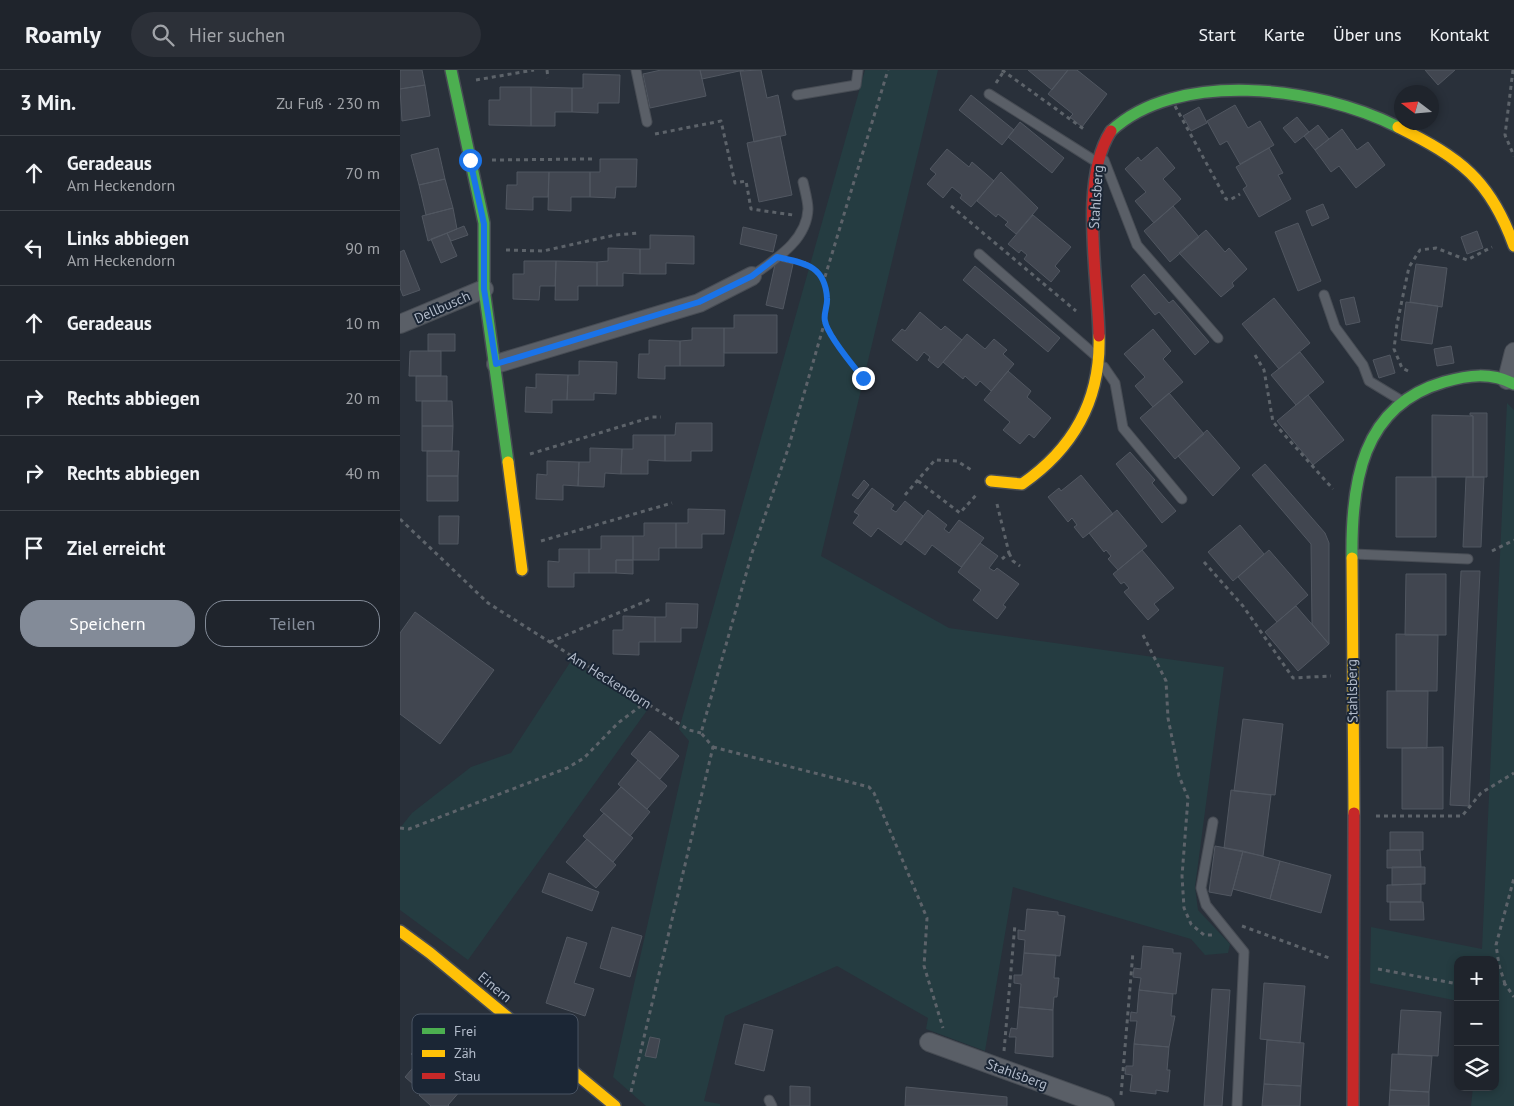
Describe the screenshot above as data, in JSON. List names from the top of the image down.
{
  "streets": {
    "street": ["Stahlsberg", "Dellbusch", "Einern"],
    "path": ["Am Heckendorn"]
  },
  "legend": ["Frei", "Zäh", "Stau"],
  "north": "left",
  "page": {
    "header": "Roamly",
    "search": "Hier suchen",
    "nav": [
      "Start",
      "Karte",
      "Über uns",
      "Kontakt"
    ],
    "heading": ["3 Min.", "Zu Fuß · 230 m"],
    "list": [
      ["Geradeaus", "Am Heckendorn", "70 m"],
      ["Links abbiegen", "Am Heckendorn", "90 m"],
      ["Geradeaus", "10 m"],
      ["Rechts abbiegen", "20 m"],
      ["Rechts abbiegen", "40 m"],
      "Ziel erreicht"
    ],
    "buttons": ["Speichern", "Teilen"],
    "map_buttons": ["+", "−"]
  }
}
